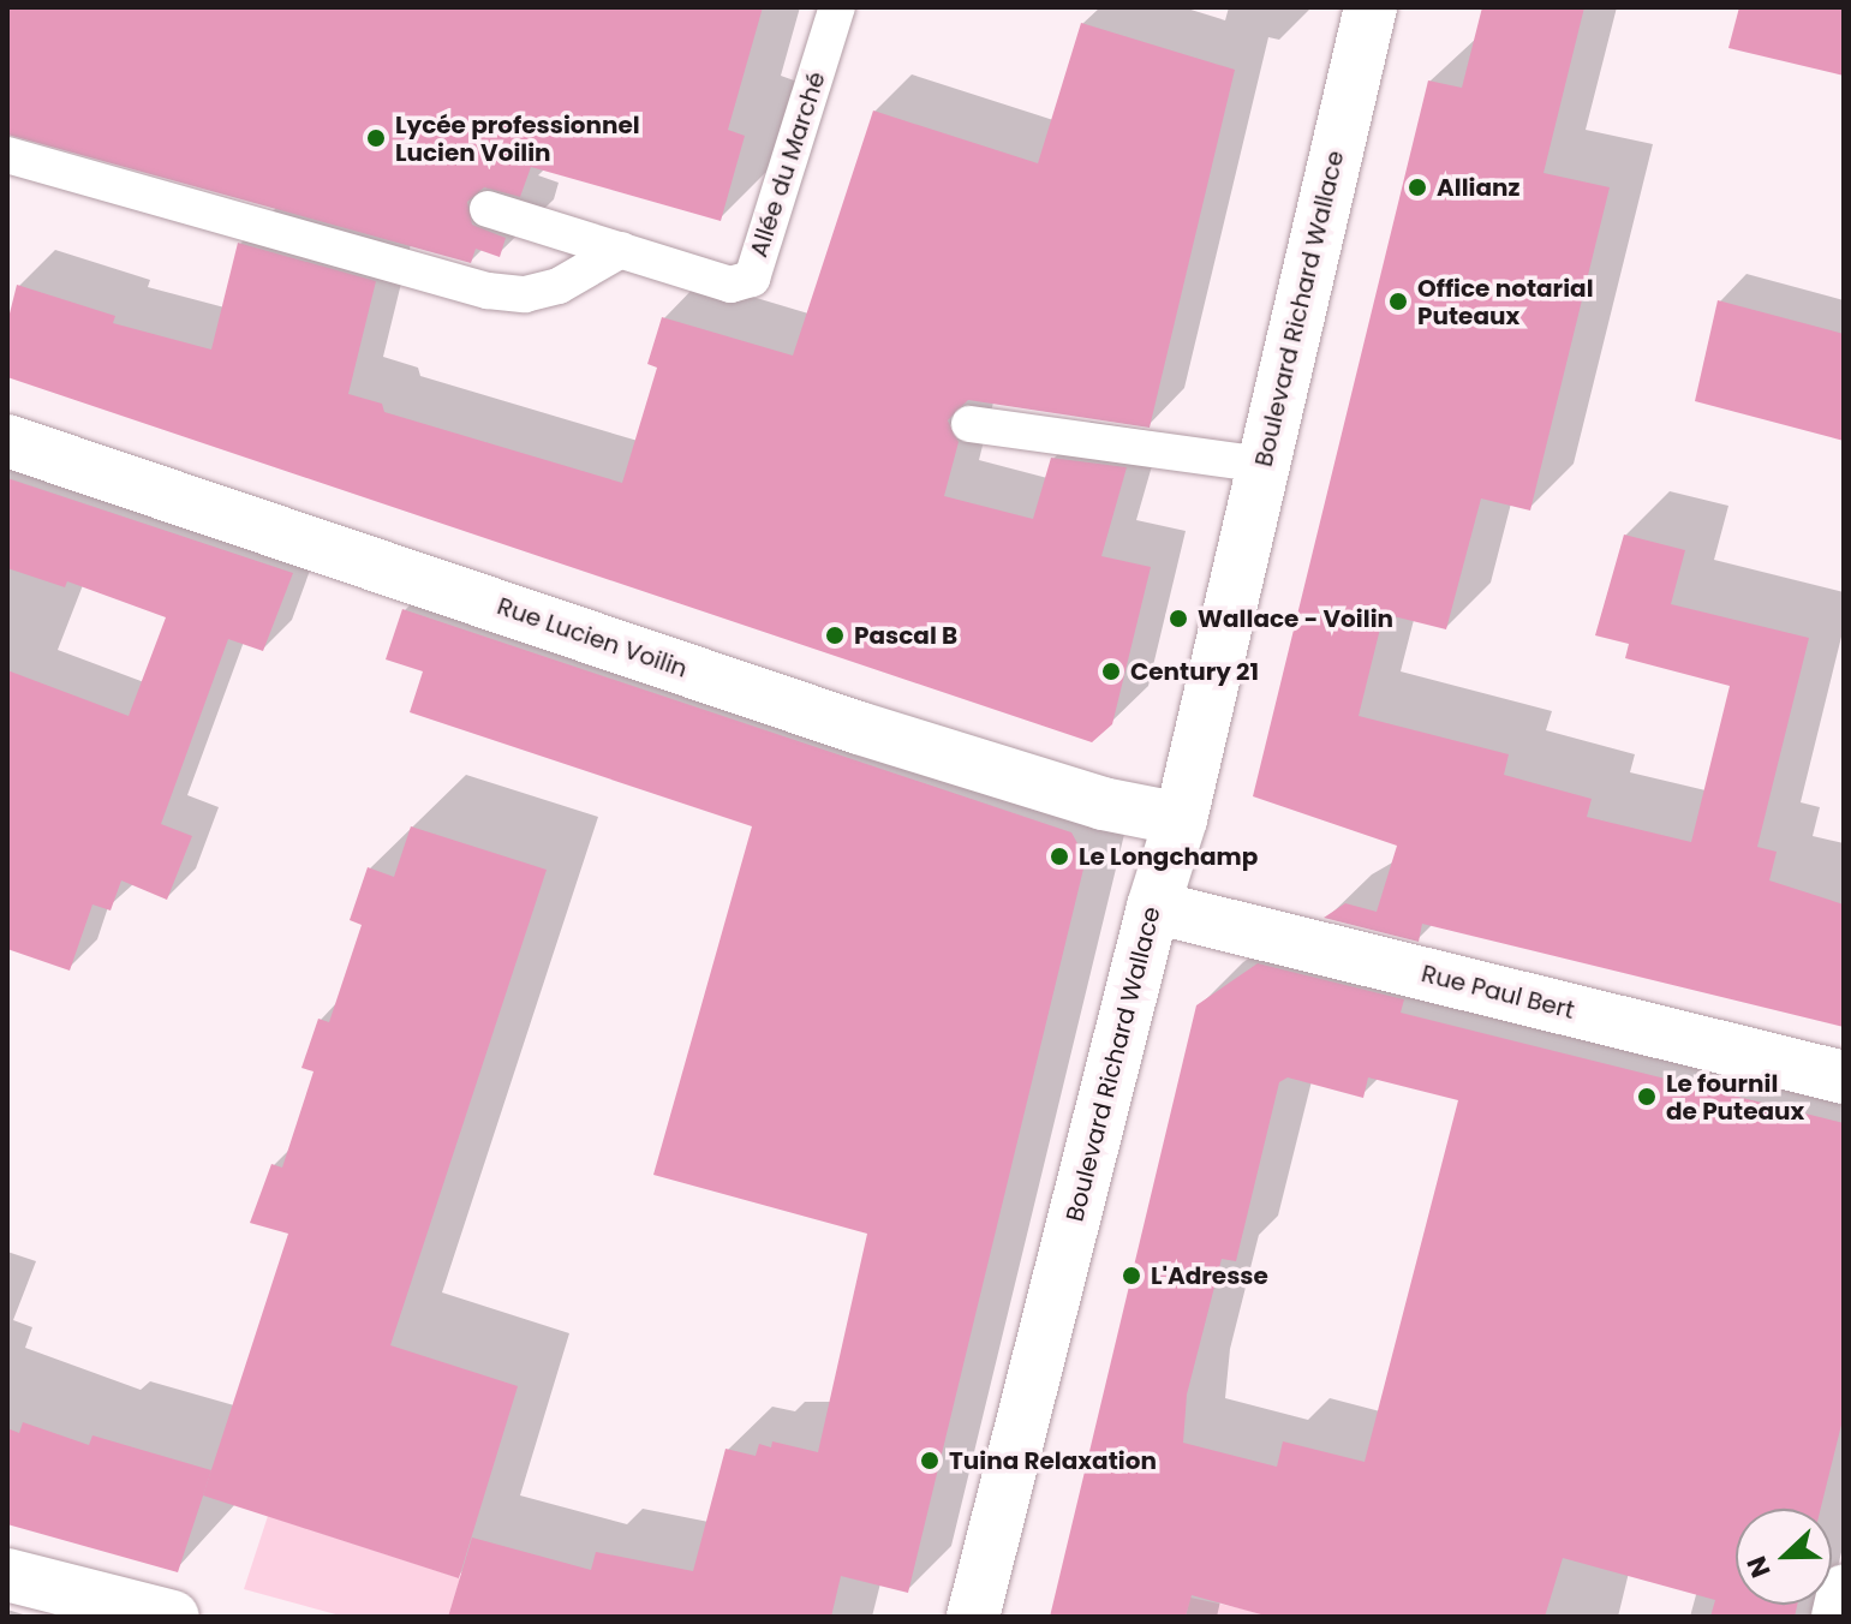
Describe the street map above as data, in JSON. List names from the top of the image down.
{
  "streets": {
    "street": ["Boulevard Richard Wallace", "Rue Lucien Voilin", "Rue Paul Bert"],
    "lane": ["Allée du Marché"]
  },
  "crossings": [
    ["Boulevard Richard Wallace", "Rue Lucien Voilin"],
    ["Boulevard Richard Wallace", "Rue Paul Bert"]
  ],
  "places": [
    "Lycée professionnel Lucien Voilin",
    "Allianz",
    "Office notarial Puteaux",
    "Wallace - Voilin",
    "Pascal B",
    "Century 21",
    "Le Longchamp",
    "Le fournil de Puteaux",
    "L'Adresse",
    "Tuina Relaxation"
  ],
  "north": "left"
}
